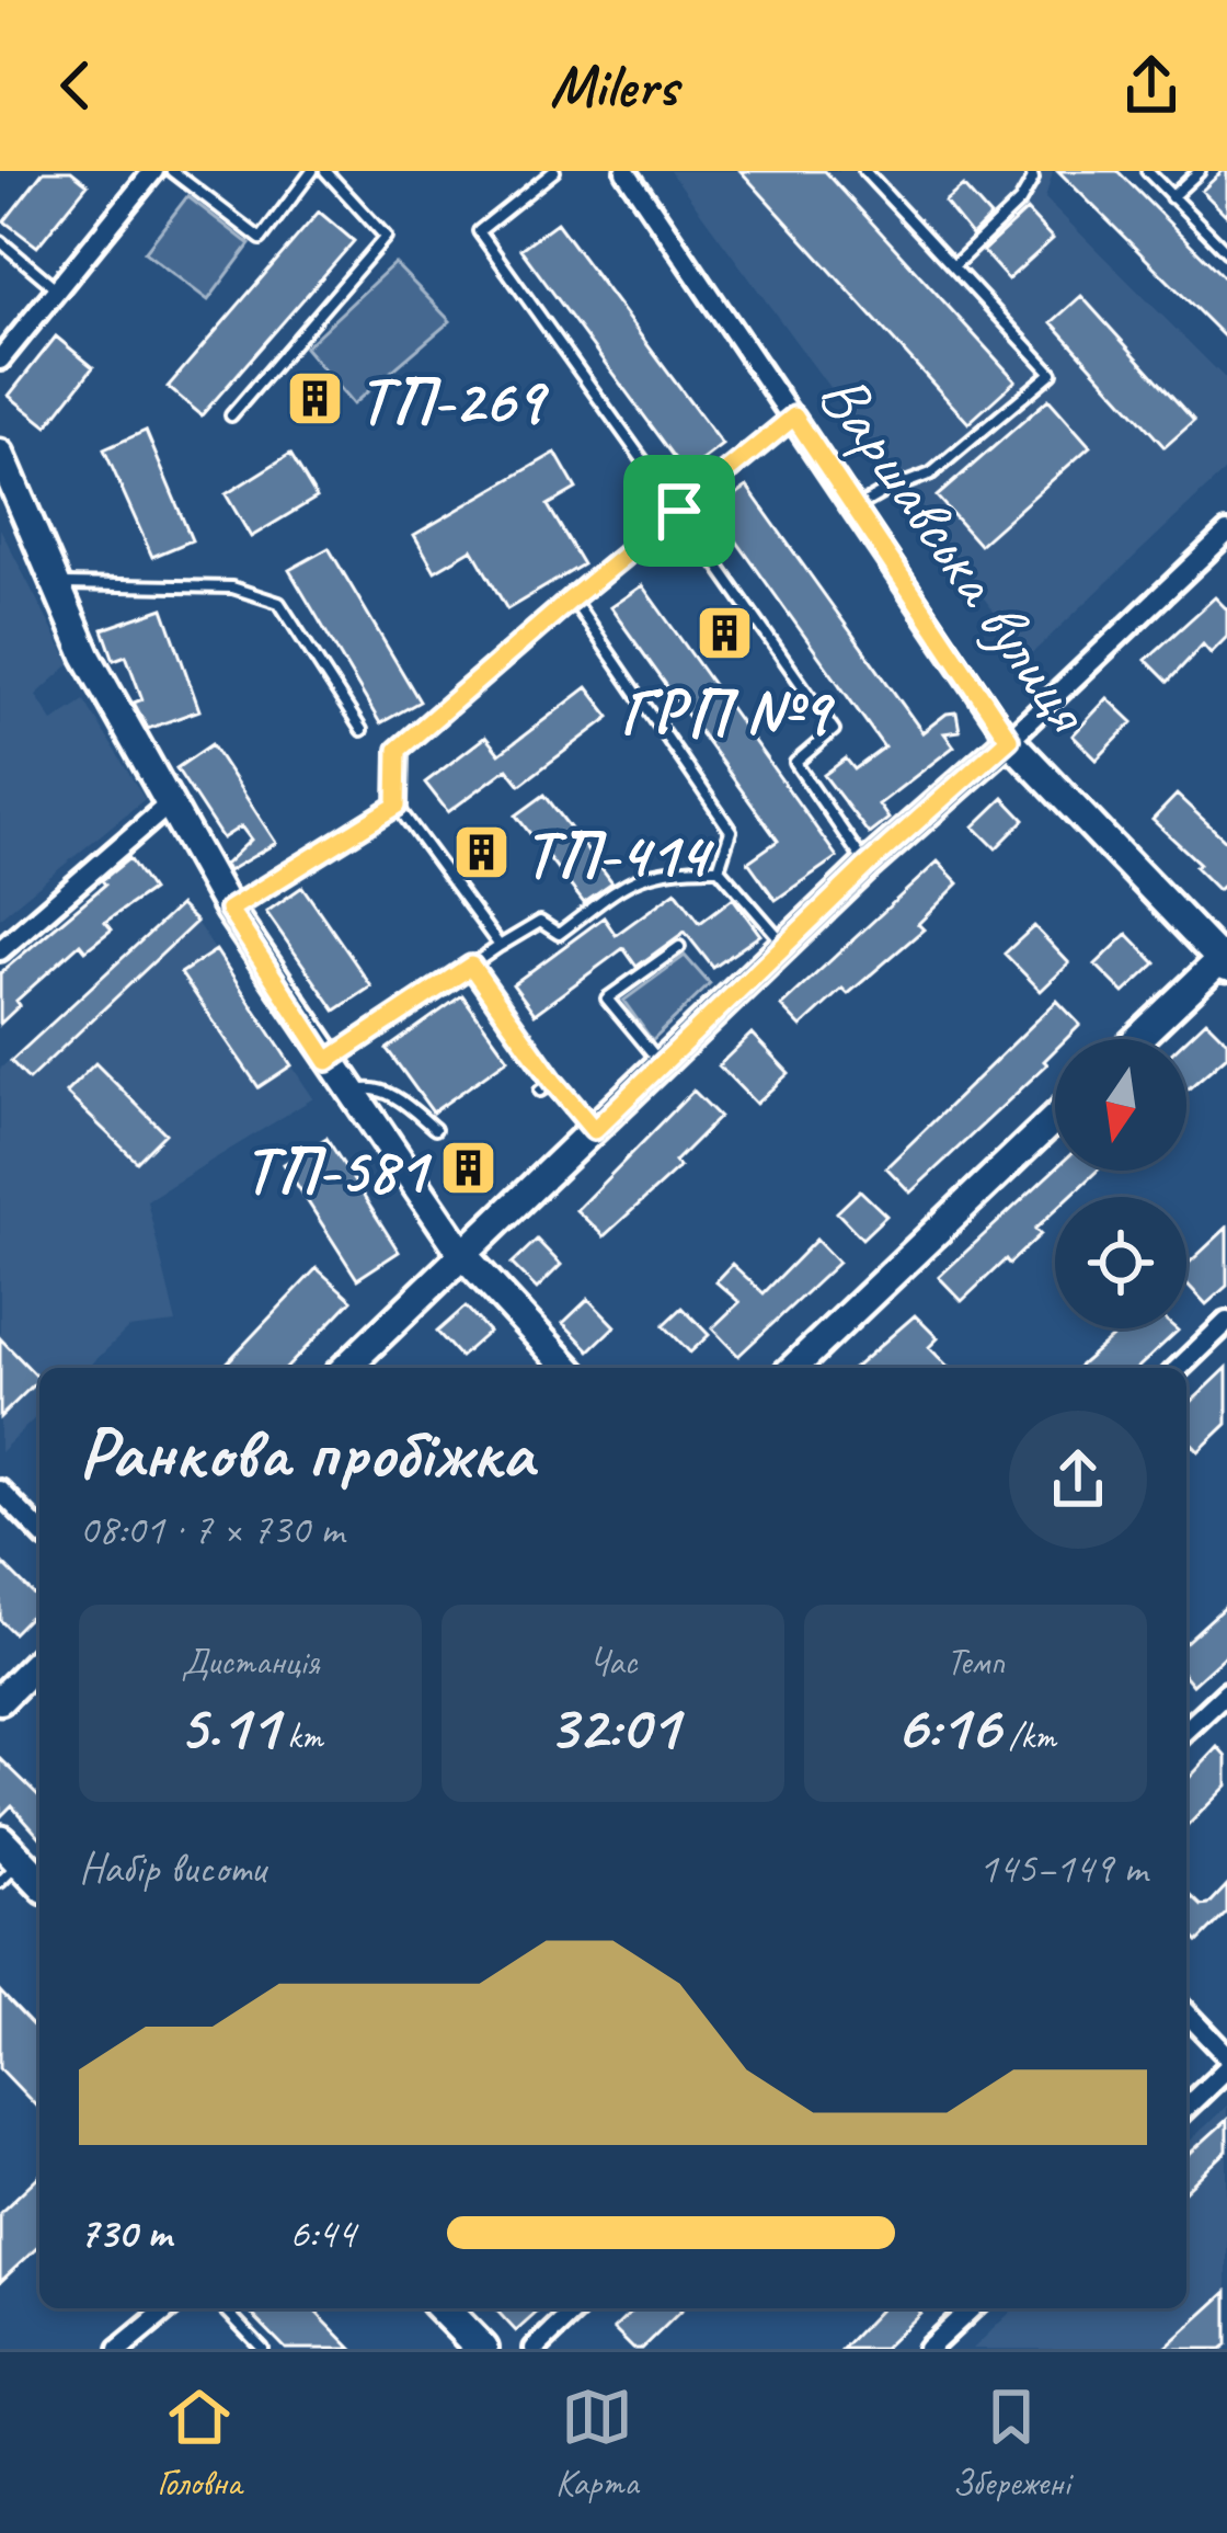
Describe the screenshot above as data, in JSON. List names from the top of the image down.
{
  "streets": {
    "street": ["Варшавська вулиця"]
  },
  "places": {
    "building": [
      "ТП-269",
      "ГРП №9",
      "ТП-414",
      "ТП-581"
    ]
  },
  "north": "bottom",
  "page": {
    "header": "Milers",
    "heading": ["Ранкова пробіжка", "08:01 · 7 × 730 m"],
    "stats": [
      ["Дистанція", "5.11 km"],
      ["Час", "32:01"],
      ["Темп", "6:16 /km"]
    ],
    "chart": ["Набір висоти", "145–149 m"],
    "list": [
      {
        "name": "730 m",
        "note": "6:44"
      }
    ],
    "tabs": ["Головна", "Карта", "Збережені"]
  }
}
